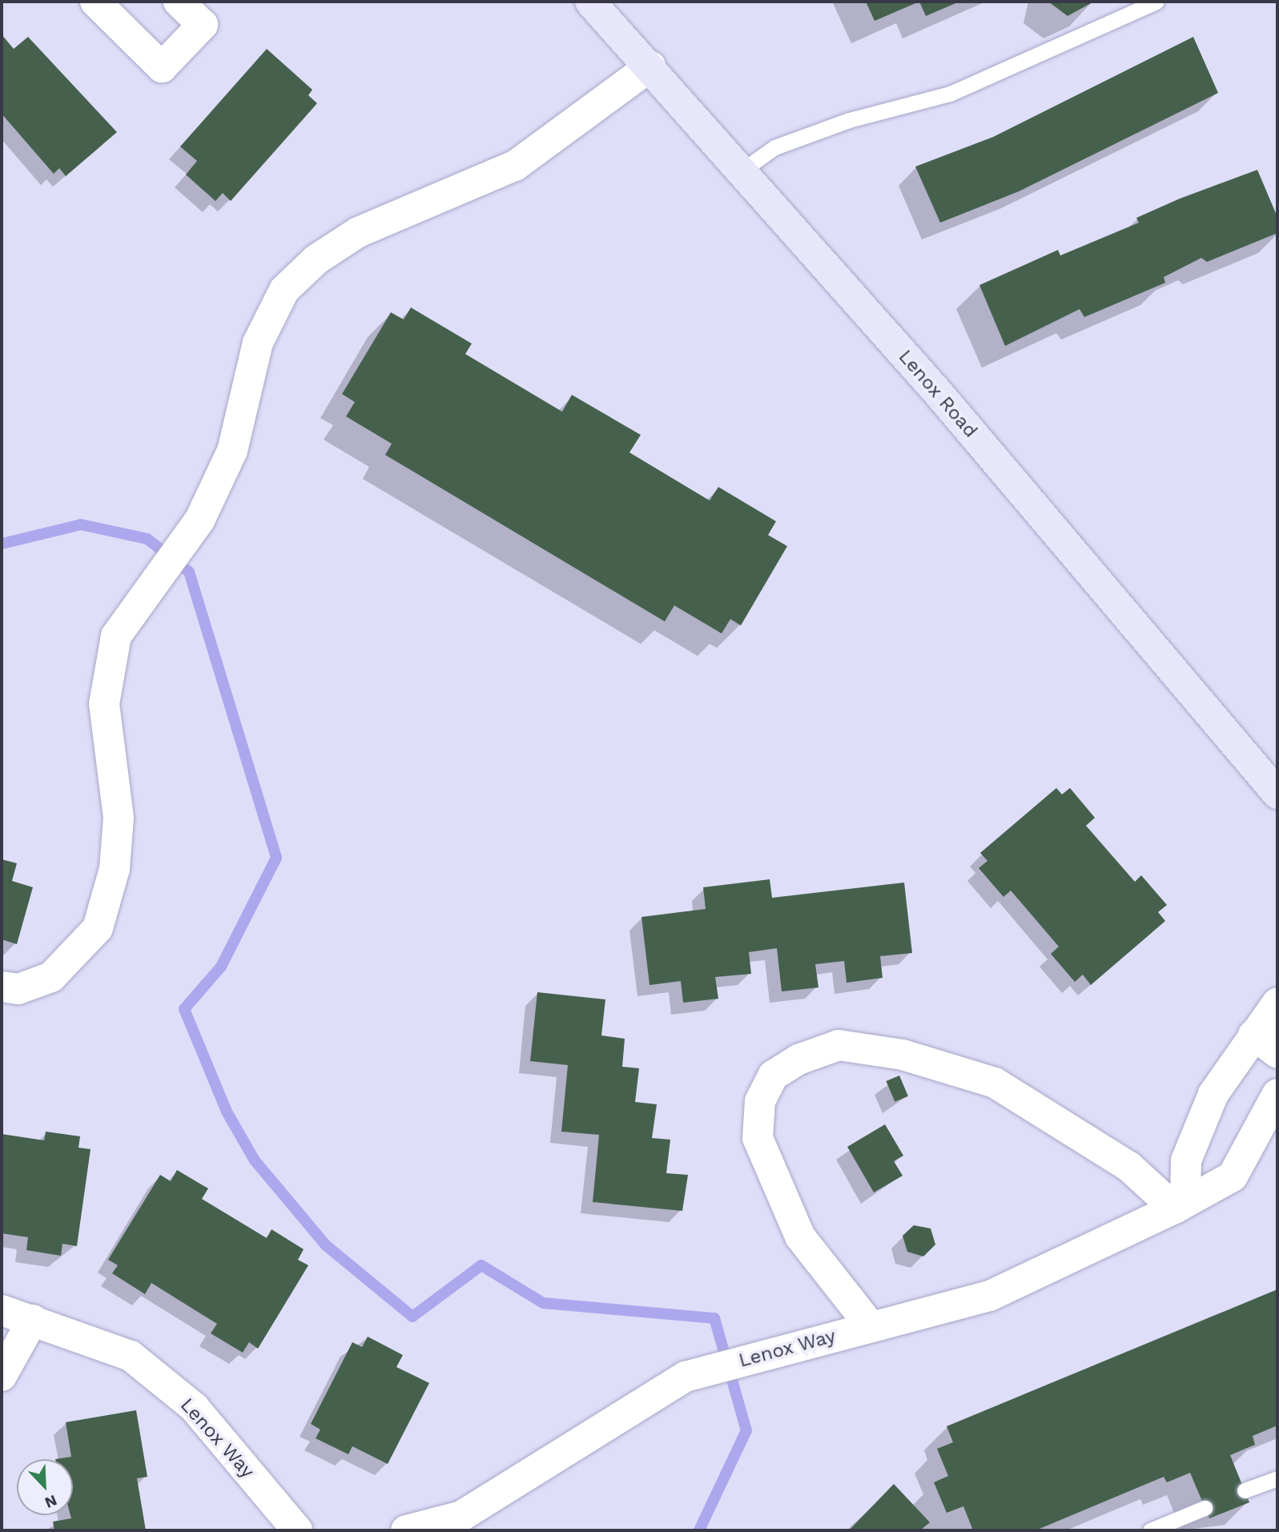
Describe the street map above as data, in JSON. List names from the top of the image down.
{
  "streets": {
    "street": ["Lenox Road", "Lenox Way"]
  },
  "north": "bottom right"
}
